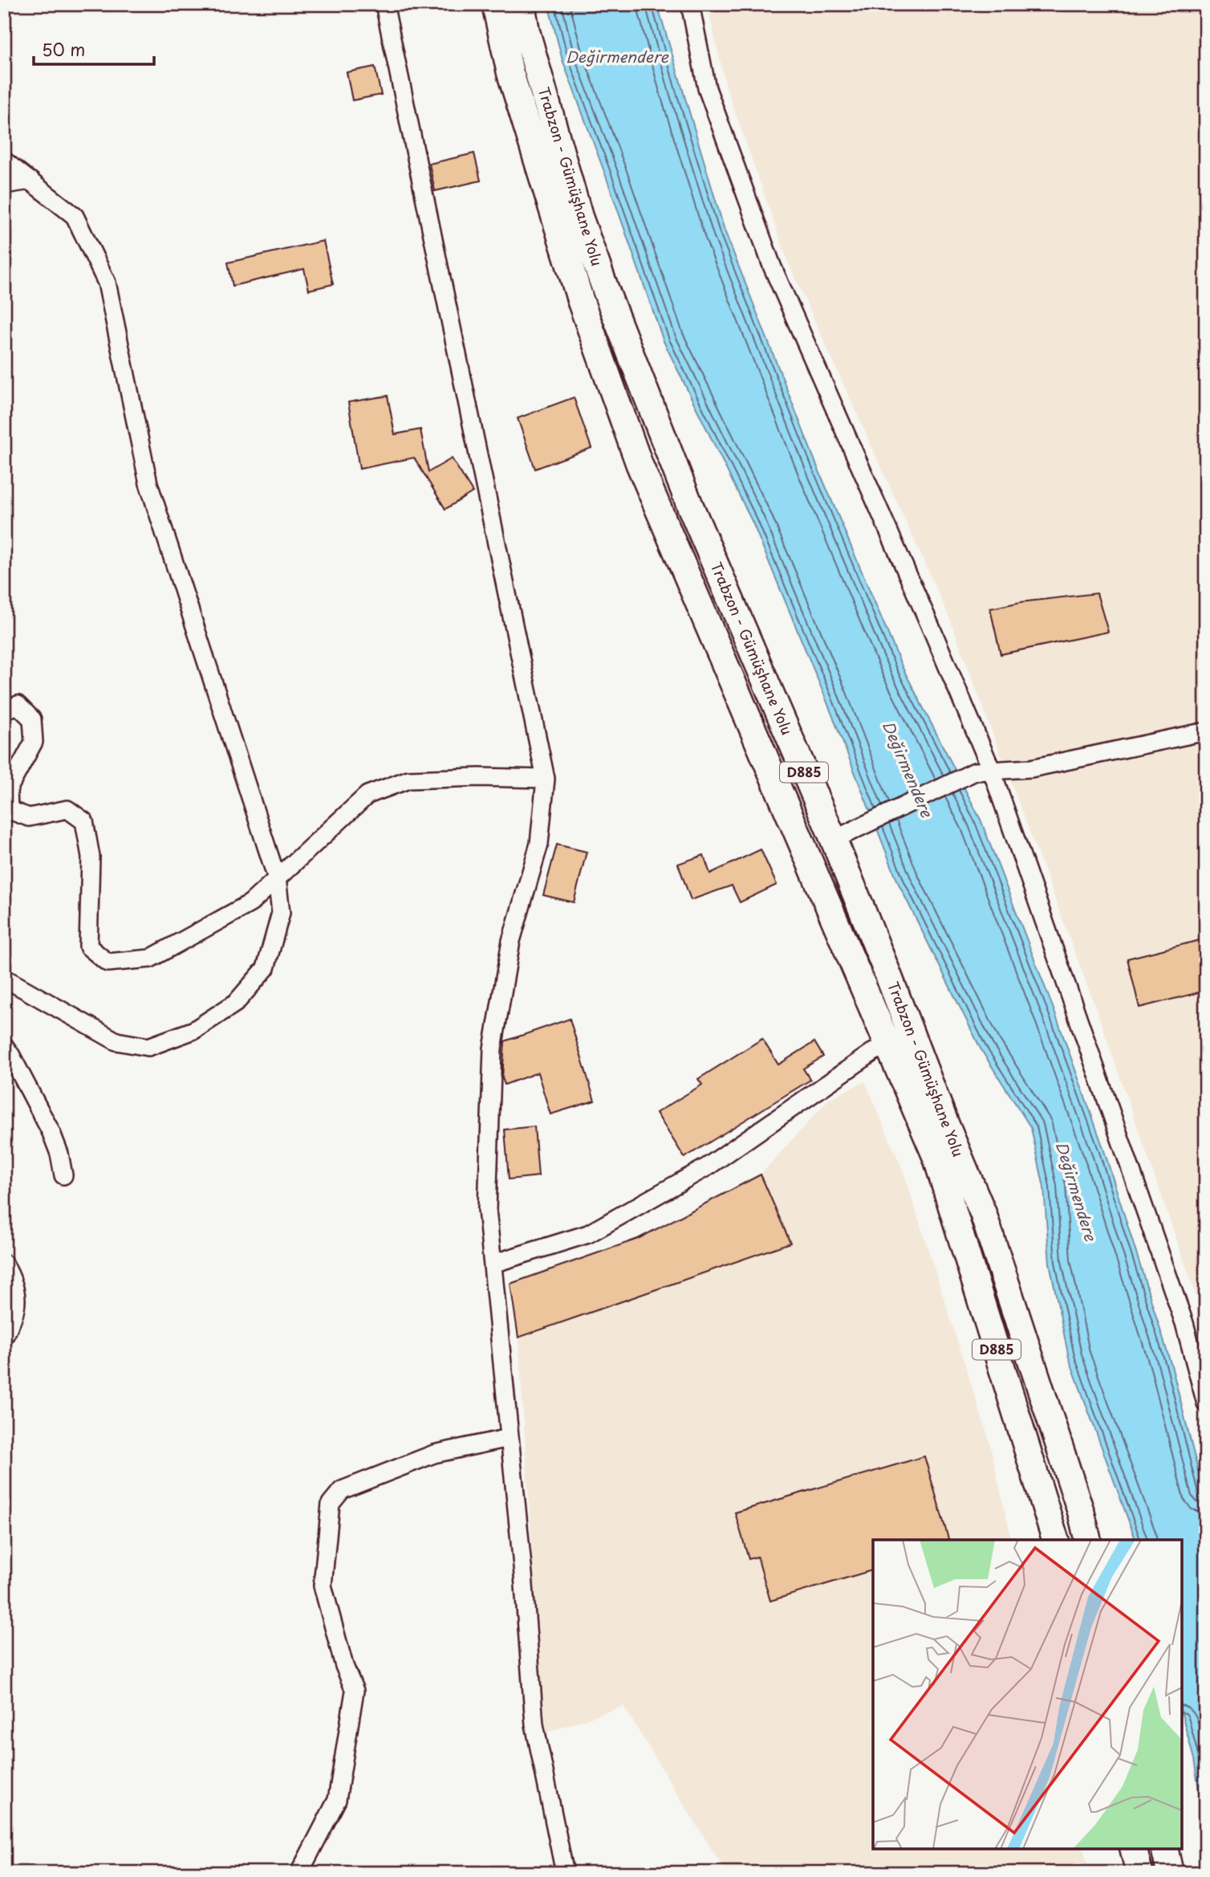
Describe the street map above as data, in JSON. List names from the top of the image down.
{
  "streets": {
    "highway": ["Trabzon - Gümüşhane Yolu", "D885"]
  },
  "water": ["Değirmendere"],
  "scale_bar": "50 m"
}
